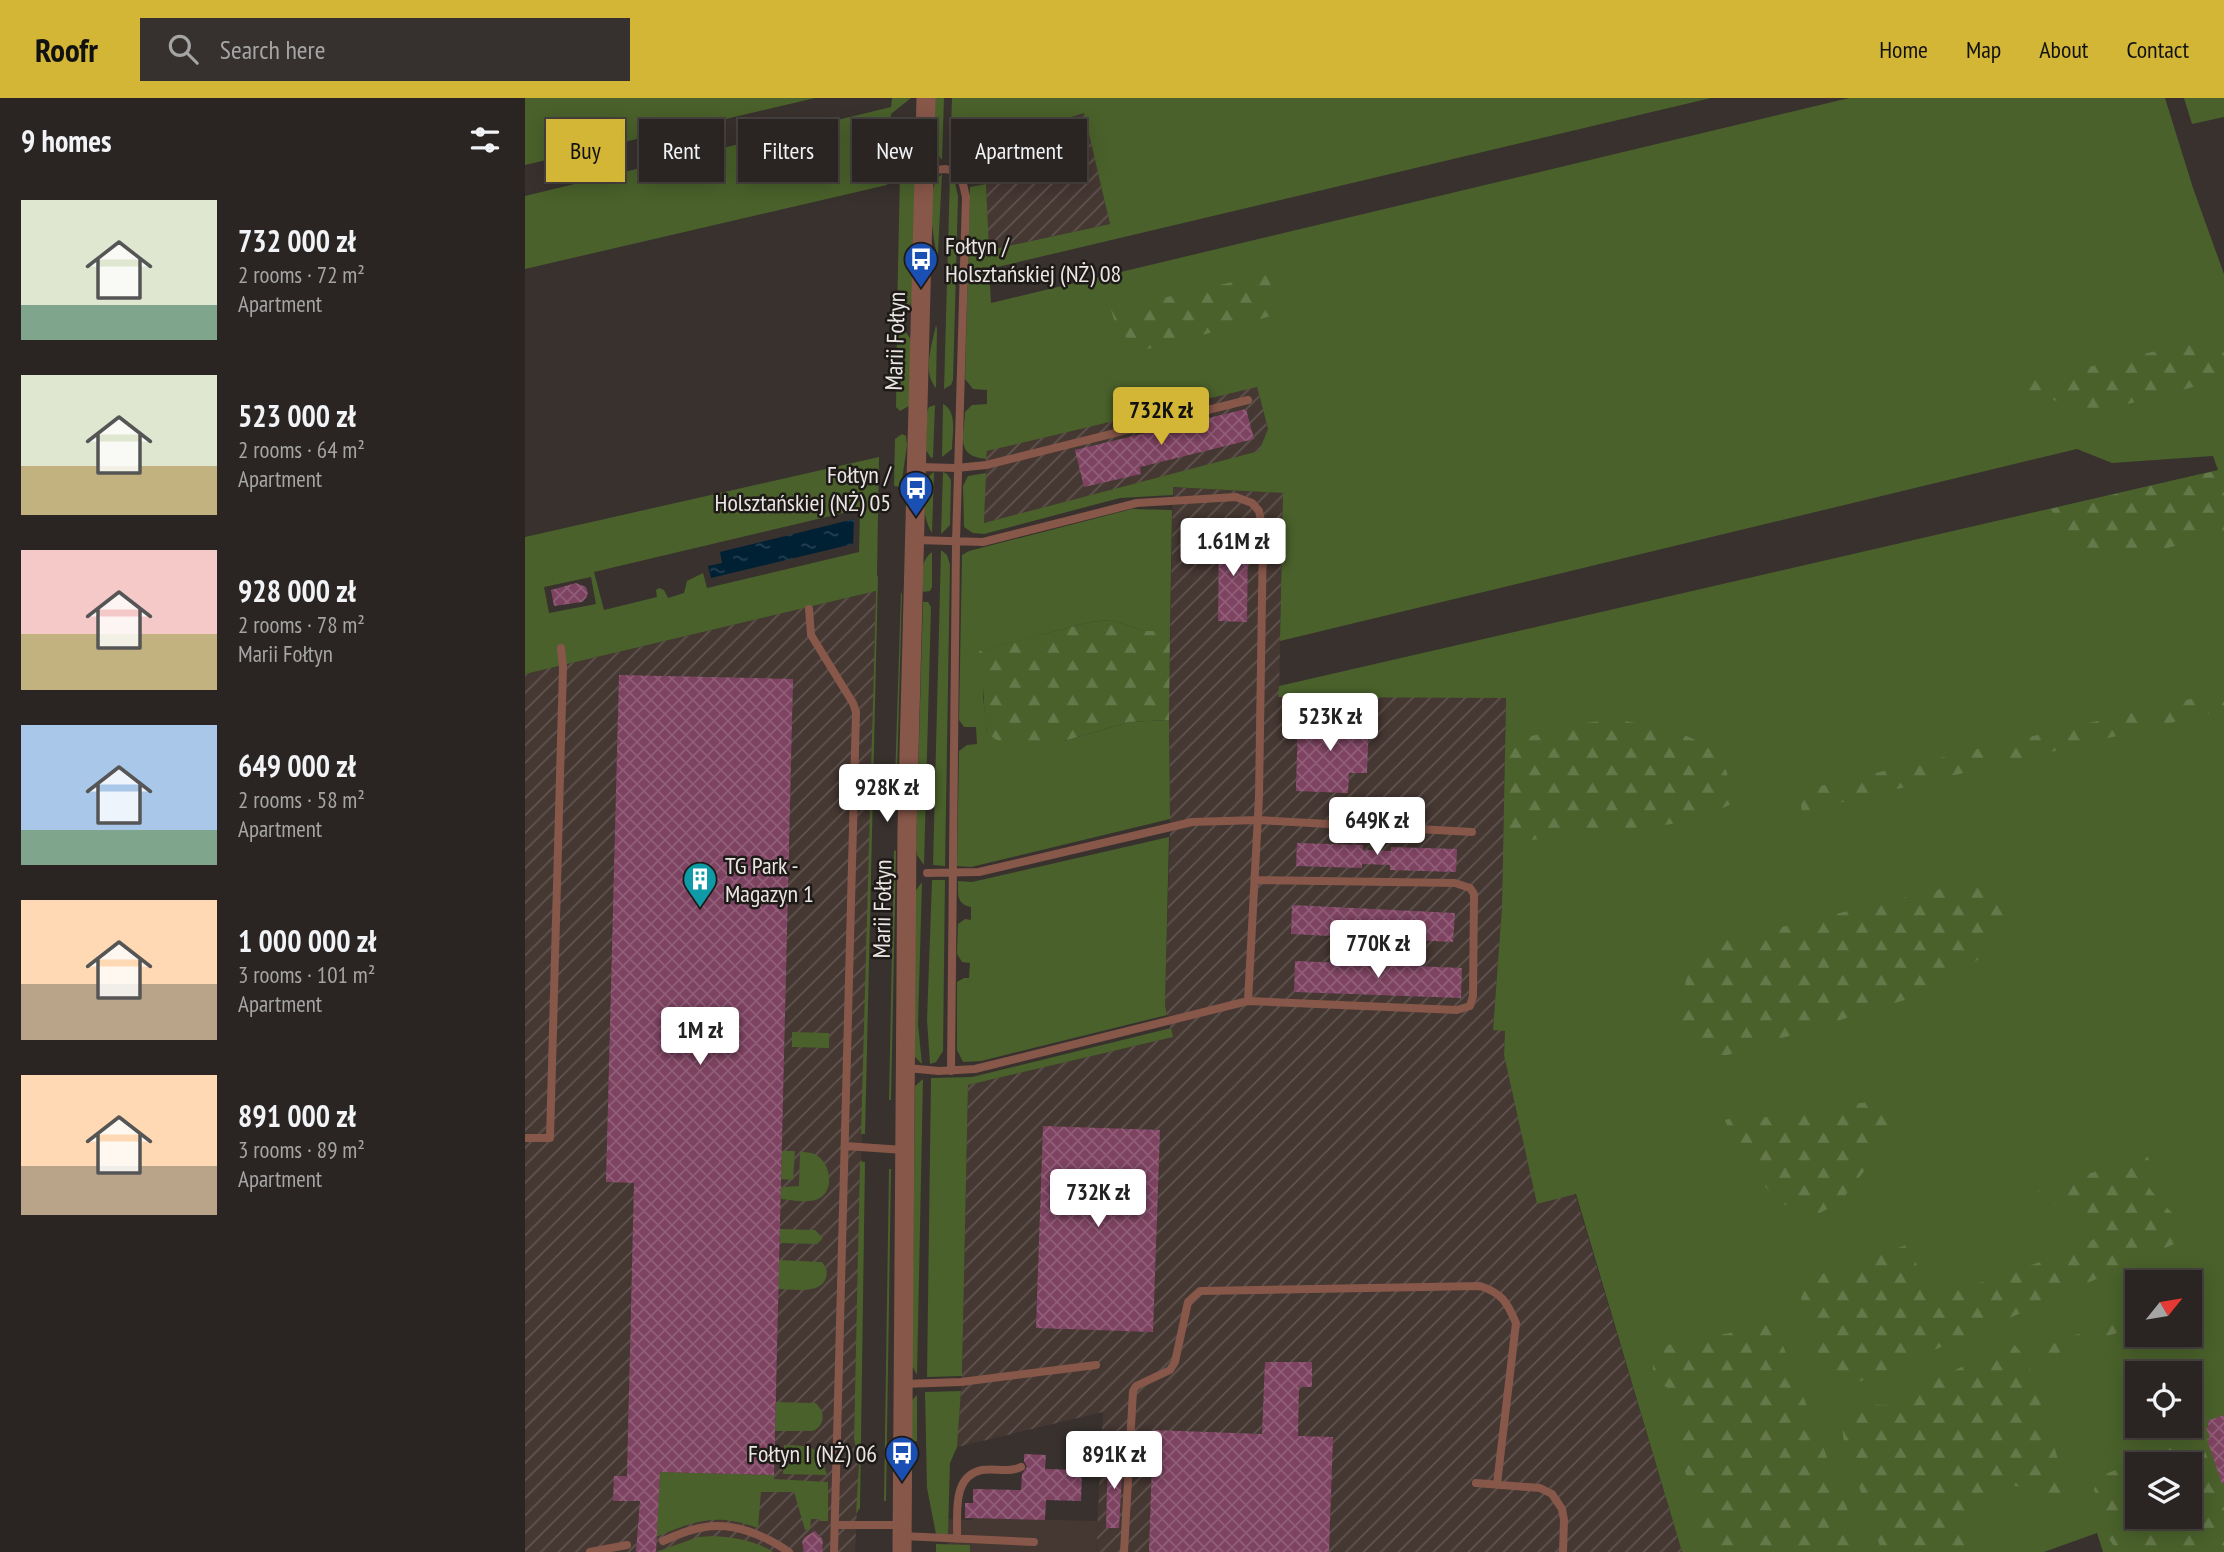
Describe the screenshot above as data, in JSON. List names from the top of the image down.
{
  "streets": {
    "street": ["Marii Fołtyn"]
  },
  "places": {
    "bus stop": ["Fołtyn / Holsztańskiej (NŻ) 08", "Fołtyn / Holsztańskiej (NŻ) 05", "Fołtyn I (NŻ) 06"],
    "building": ["TG Park - Magazyn 1"]
  },
  "north": "top right",
  "page": {
    "header": "Roofr",
    "search": "Search here",
    "nav": [
      "Home",
      "Map",
      "About",
      "Contact"
    ],
    "heading": "9 homes",
    "chip": [
      "Buy",
      "Rent",
      "Filters",
      "New",
      "Apartment"
    ],
    "list": [
      {
        "name": "732 000 zł",
        "note": "2 rooms · 72 m² · Apartment"
      },
      {
        "name": "523 000 zł",
        "note": "2 rooms · 64 m² · Apartment"
      },
      {
        "name": "928 000 zł",
        "note": "2 rooms · 78 m² · Marii Fołtyn"
      },
      {
        "name": "649 000 zł",
        "note": "2 rooms · 58 m² · Apartment"
      },
      {
        "name": "1 000 000 zł",
        "note": "3 rooms · 101 m² · Apartment"
      },
      {
        "name": "891 000 zł",
        "note": "3 rooms · 89 m² · Apartment"
      }
    ],
    "price": [
      "732K zł",
      "1.61M zł",
      "523K zł",
      "928K zł",
      "649K zł",
      "770K zł",
      "1M zł",
      "732K zł",
      "891K zł"
    ]
  }
}
